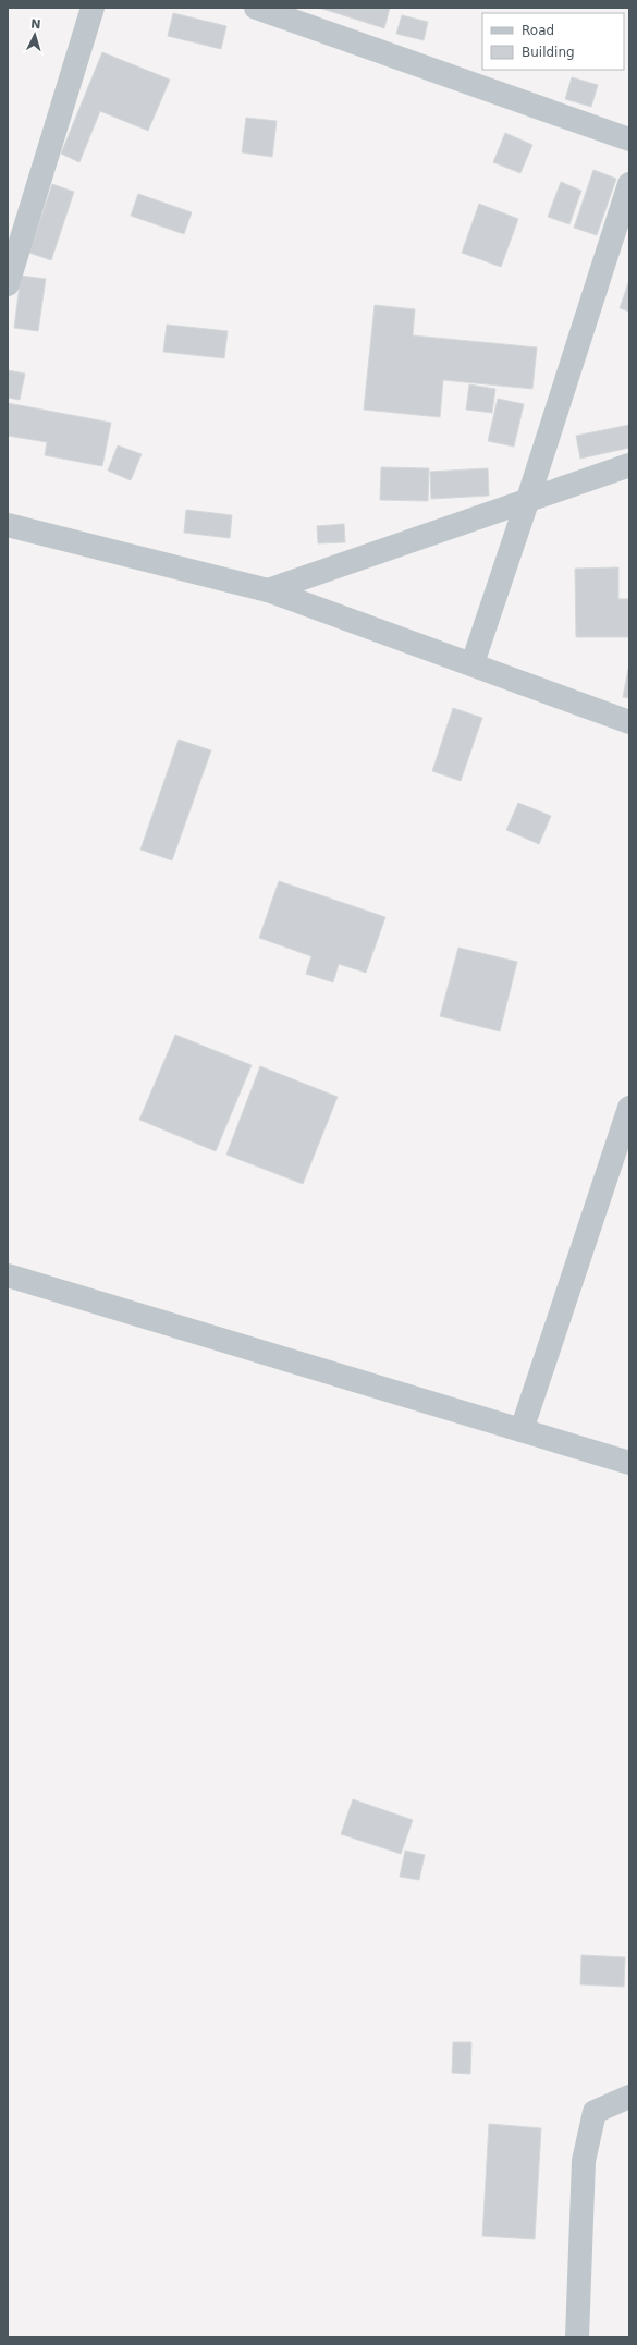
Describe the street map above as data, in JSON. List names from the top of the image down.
{
  "legend": ["Road", "Building"],
  "north": "top"
}
